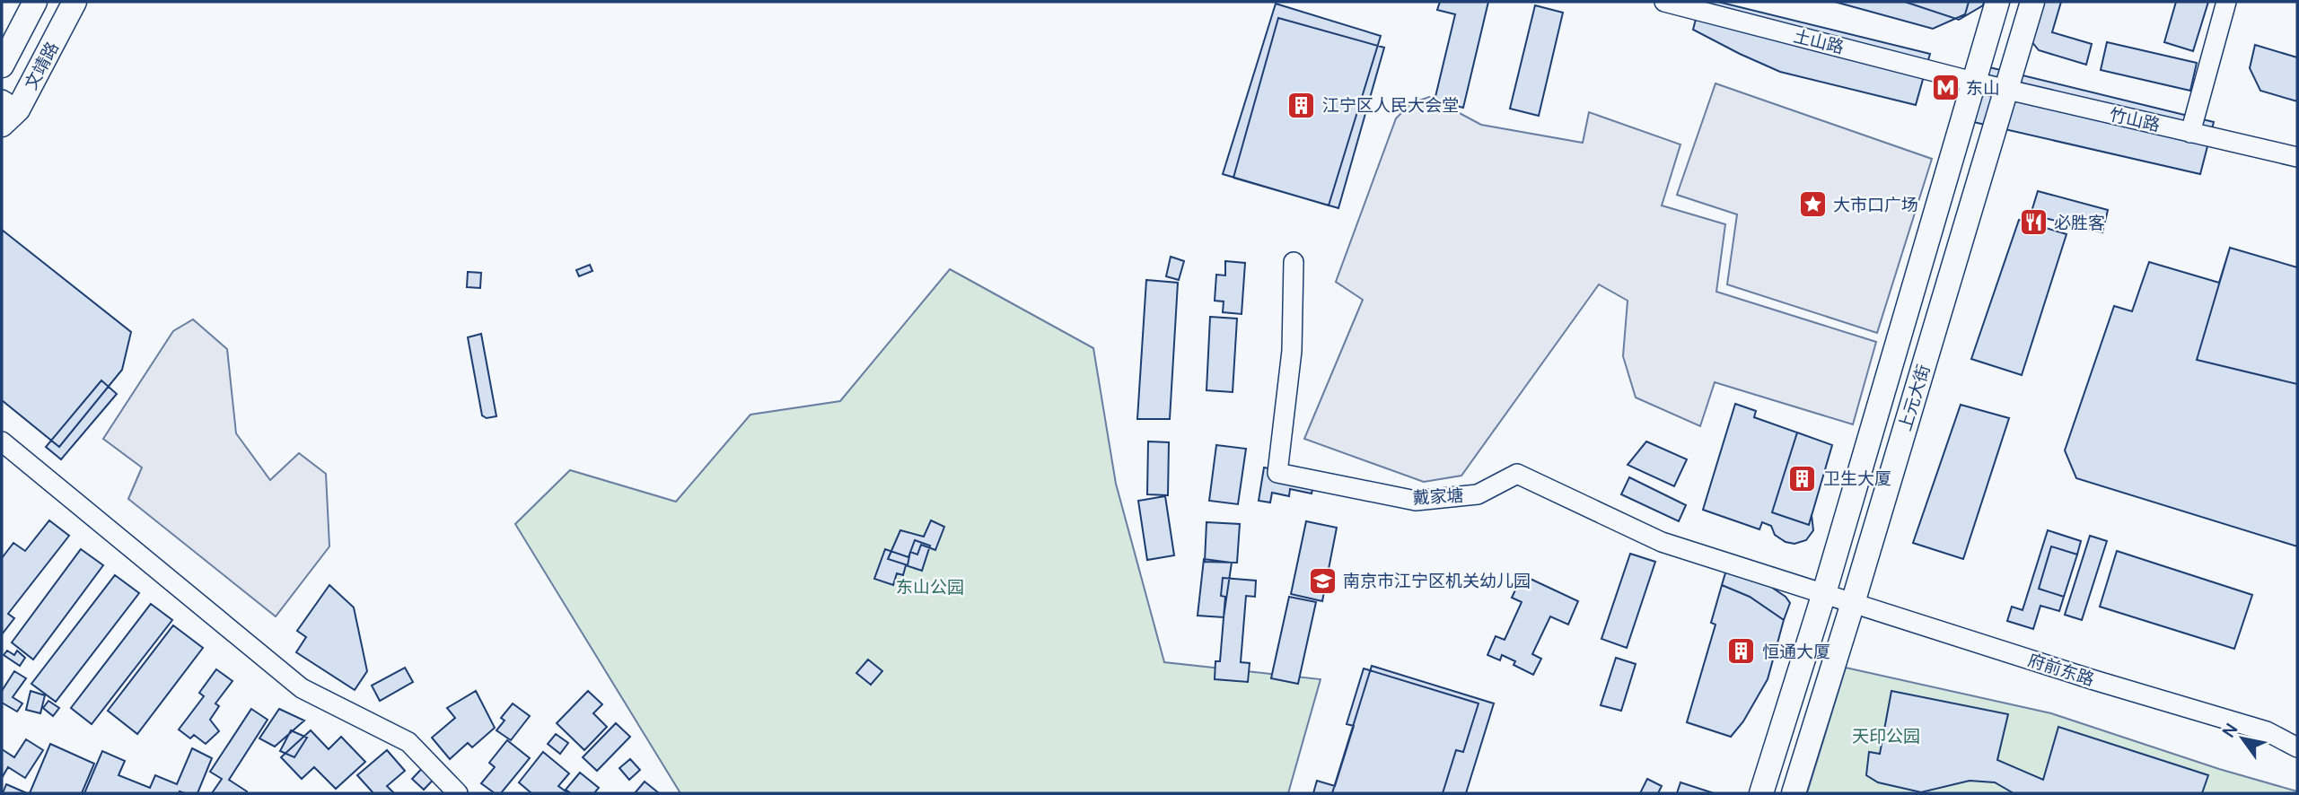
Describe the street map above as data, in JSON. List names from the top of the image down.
{
  "streets": {
    "main road": ["文靖路", "上元大街"],
    "street": [
      "土山路",
      "竹山路",
      "戴家塘",
      "府前东路"
    ]
  },
  "crossings": [
    ["土山路", "竹山路"],
    ["土山路", "上元大街"],
    ["竹山路", "上元大街"],
    ["上元大街", "戴家塘"],
    ["上元大街", "府前东路"],
    ["戴家塘", "府前东路"]
  ],
  "parks": ["东山公园", "天印公园"],
  "places": {
    "metro station": ["东山"],
    "building": ["江宁区人民大会堂", "卫生大厦", "恒通大厦"],
    "place": ["大市口广场"],
    "restaurant": ["必胜客"],
    "school or university": ["南京市江宁区机关幼儿园"]
  },
  "north": "top left"
}
